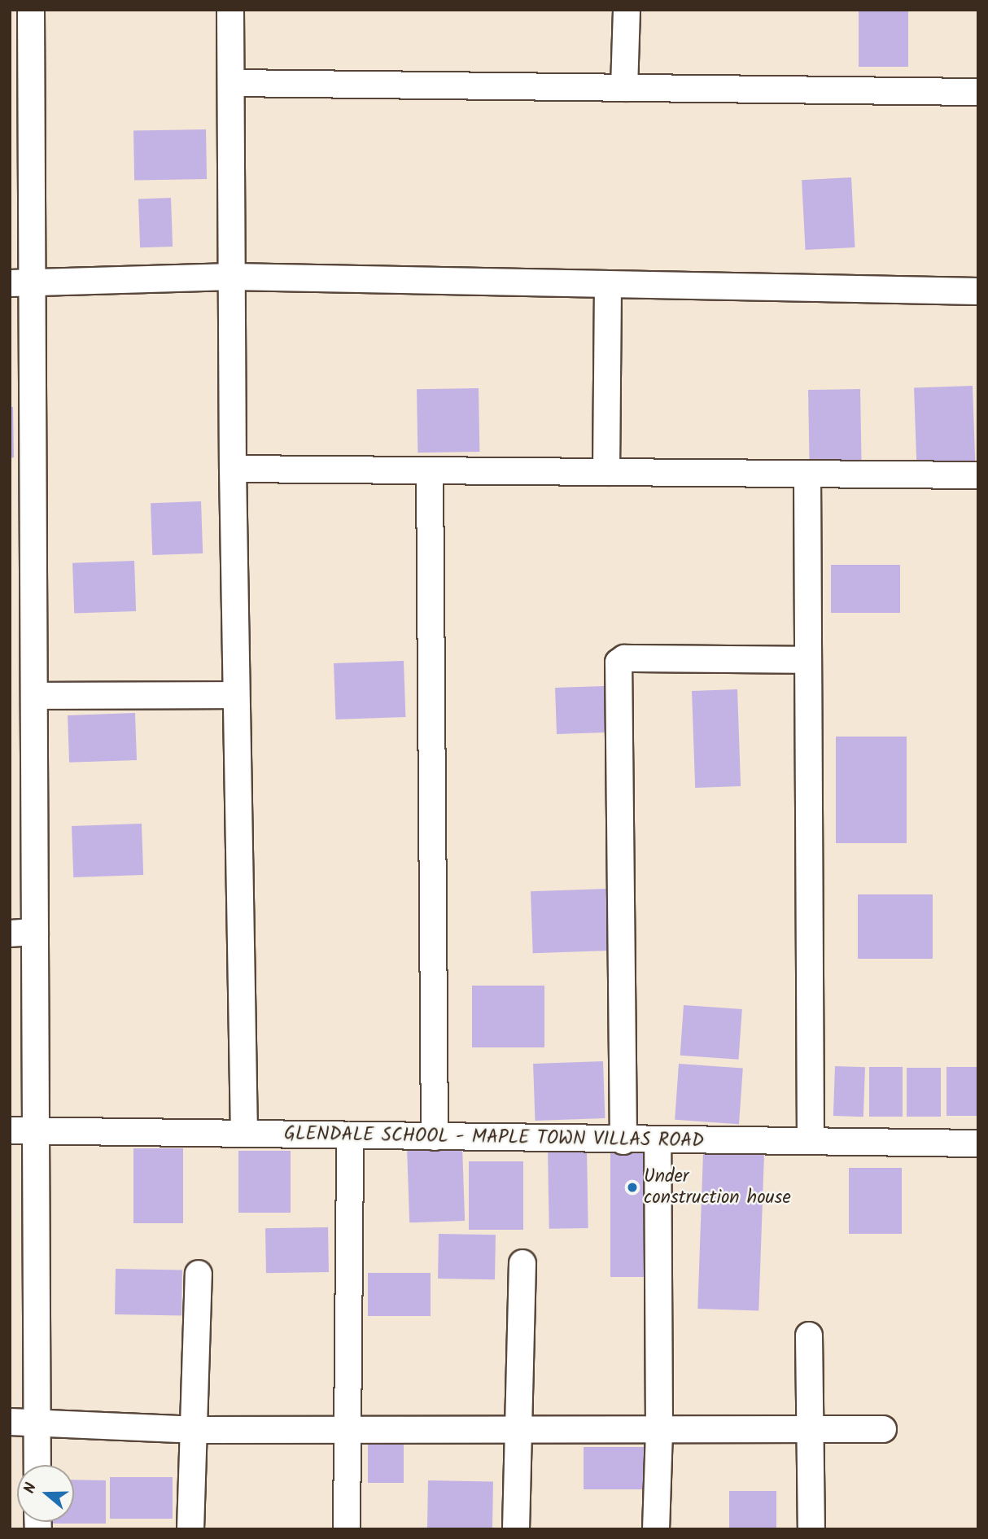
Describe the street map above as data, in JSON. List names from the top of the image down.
{
  "streets": {
    "street": ["GLENDALE SCHOOL - MAPLE TOWN VILLAS ROAD"]
  },
  "places": ["Under construction house"],
  "north": "left"
}
